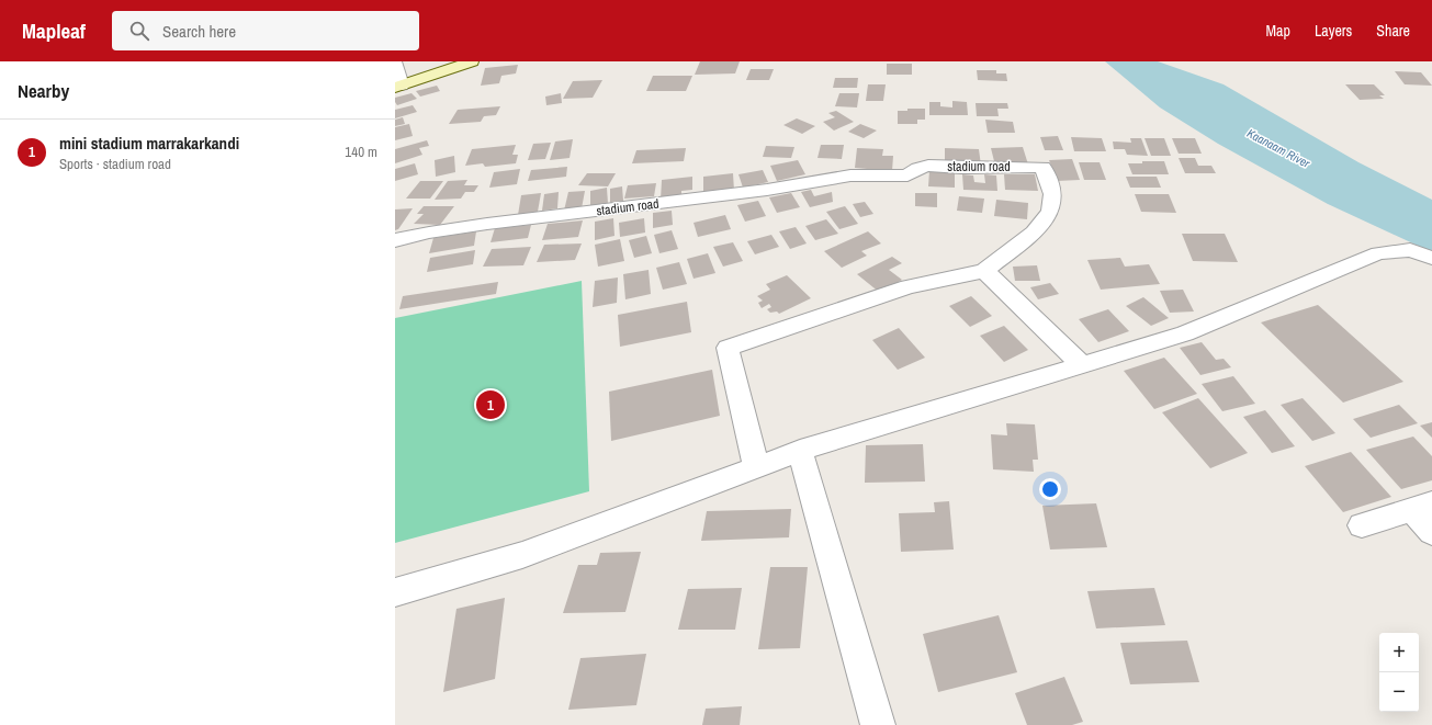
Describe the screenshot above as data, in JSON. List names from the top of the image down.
{
  "streets": {
    "street": ["stadium road"]
  },
  "water": ["Kaanaam River"],
  "page": {
    "header": "Mapleaf",
    "search": "Search here",
    "nav": ["Map", "Layers", "Share"],
    "heading": "Nearby",
    "list": [
      {
        "mark": "1",
        "name": "mini stadium marrakarkandi",
        "note": "Sports · stadium road",
        "value": "140 m"
      }
    ],
    "pins": "1",
    "map_buttons": ["+", "−"]
  }
}
